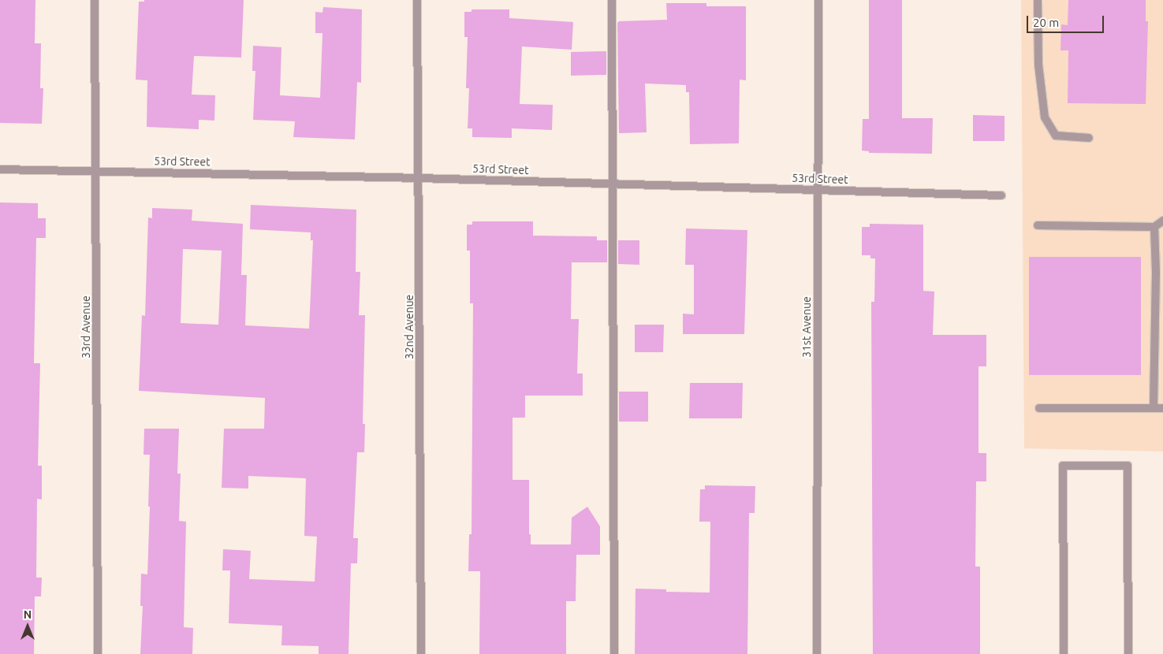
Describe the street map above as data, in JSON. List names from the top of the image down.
{
  "streets": {
    "street": [
      "53rd Street",
      "33rd Avenue",
      "32nd Avenue",
      "31st Avenue"
    ]
  },
  "crossings": [
    ["53rd Street", "33rd Avenue"],
    ["53rd Street", "32nd Avenue"],
    ["53rd Street", "31st Avenue"]
  ],
  "scale_bar": "20 m",
  "north": "top"
}
